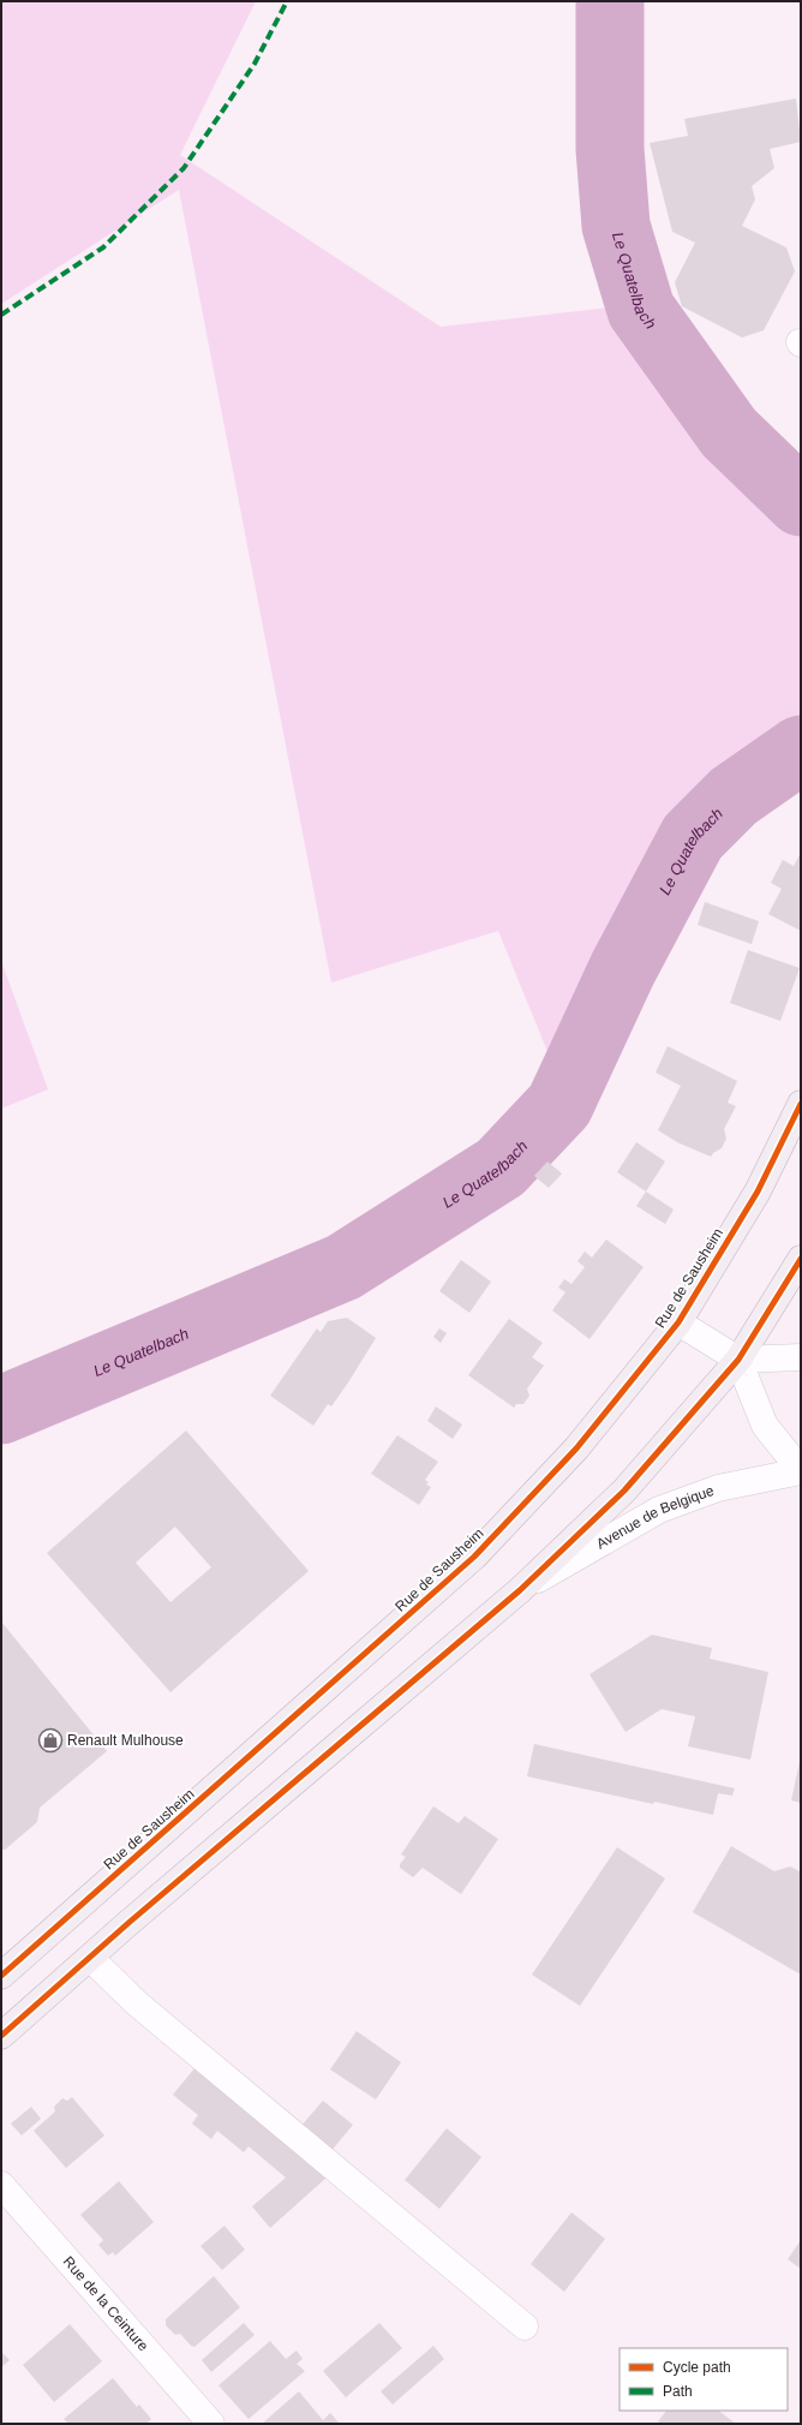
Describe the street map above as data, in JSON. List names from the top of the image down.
{
  "streets": {
    "main road": ["Rue de Sausheim"],
    "street": ["Avenue de Belgique", "Rue de la Ceinture"]
  },
  "crossings": [
    ["Rue de Sausheim", "Avenue de Belgique"]
  ],
  "water": ["Le Quatelbach"],
  "places": {
    "shop": ["Renault Mulhouse"]
  },
  "legend": ["Cycle path", "Path"]
}
